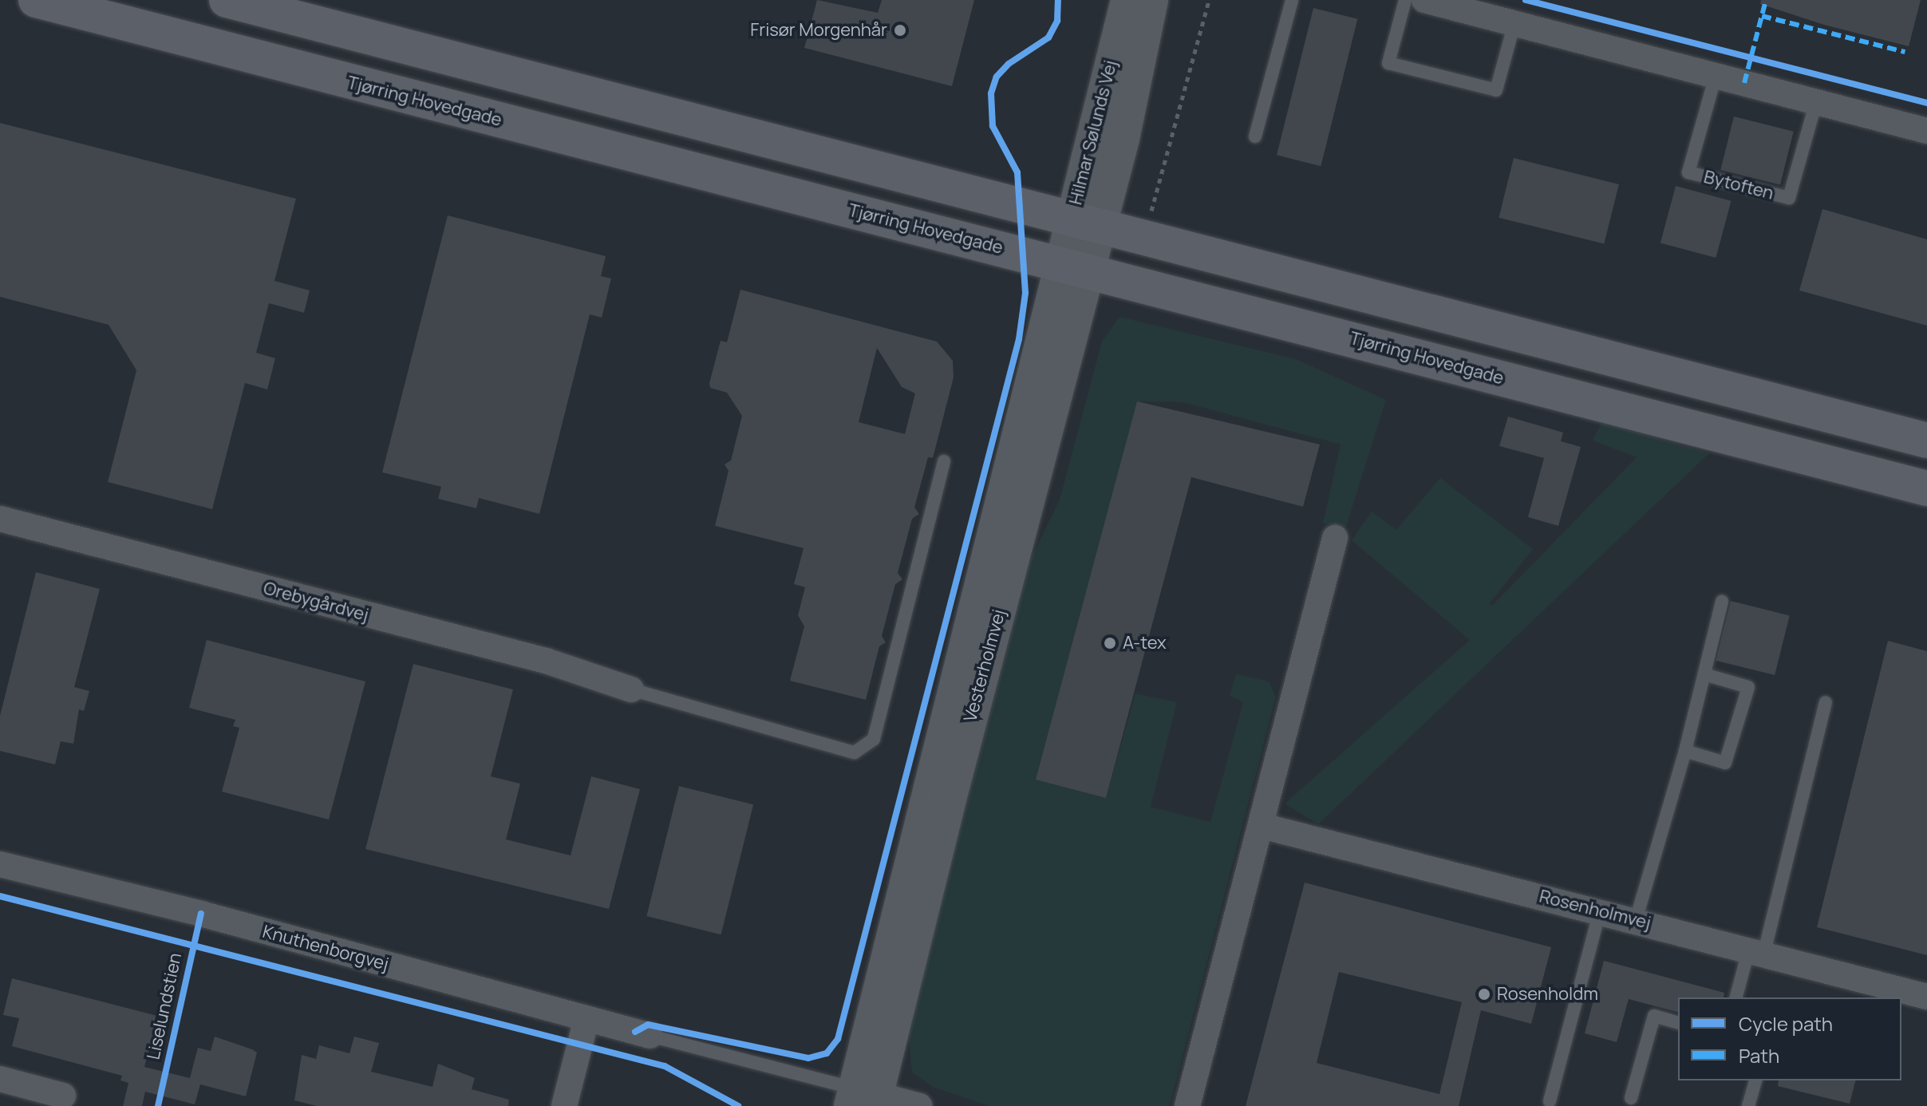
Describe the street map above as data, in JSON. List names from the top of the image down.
{
  "streets": {
    "main road": ["Tjørring Hovedgade"],
    "street": [
      "Hilmar Sølunds Vej",
      "Orebygårdvej",
      "Vesterholmvej",
      "Rosenholmvej",
      "Knuthenborgvej"
    ],
    "lane": ["Bytoften"],
    "cycle path": ["Liselundstien"]
  },
  "crossings": [
    ["Tjørring Hovedgade", "Vesterholmvej"],
    ["Hilmar Sølunds Vej", "Vesterholmvej"]
  ],
  "places": ["Frisør Morgenhår", "A-tex", "Rosenholdm"],
  "legend": ["Cycle path", "Path"]
}
